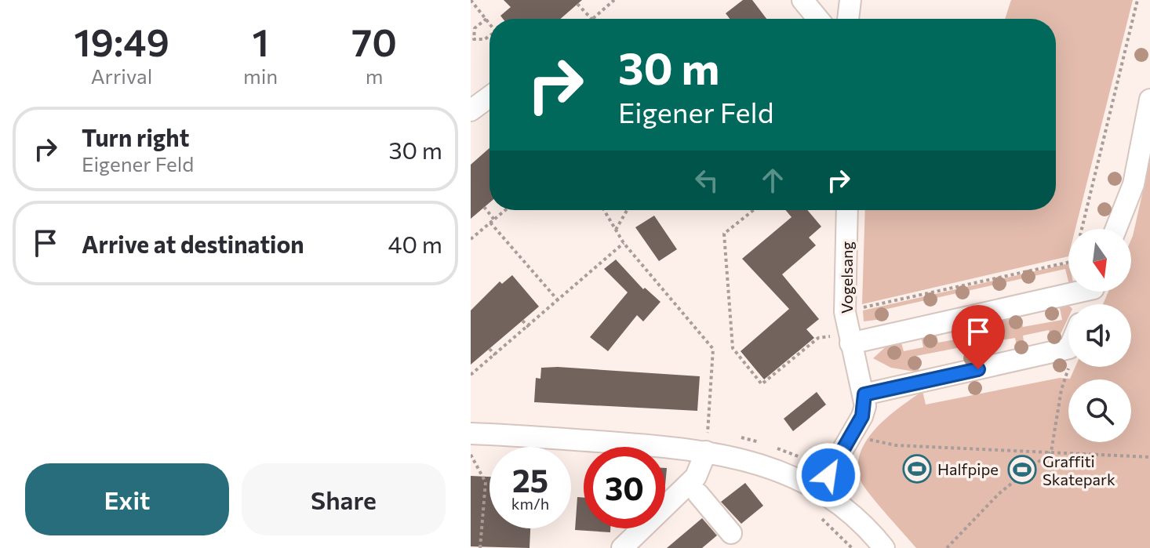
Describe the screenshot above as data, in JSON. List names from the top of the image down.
{
  "streets": {
    "street": ["Vogelsang"]
  },
  "places": {
    "sports": ["Halfpipe", "Graffiti Skatepark"]
  },
  "north": "bottom",
  "page": {
    "eta": [
      "19:49",
      "Arrival",
      "1",
      "min",
      "70",
      "m"
    ],
    "turn": ["30 m", "Eigener Feld"],
    "list": [
      {
        "name": "Turn right",
        "note": "Eigener Feld",
        "value": "30 m"
      },
      {
        "name": "Arrive at destination",
        "value": "40 m"
      }
    ],
    "speed": "25 km/h",
    "limit": "30",
    "buttons": ["Exit", "Share"]
  }
}
